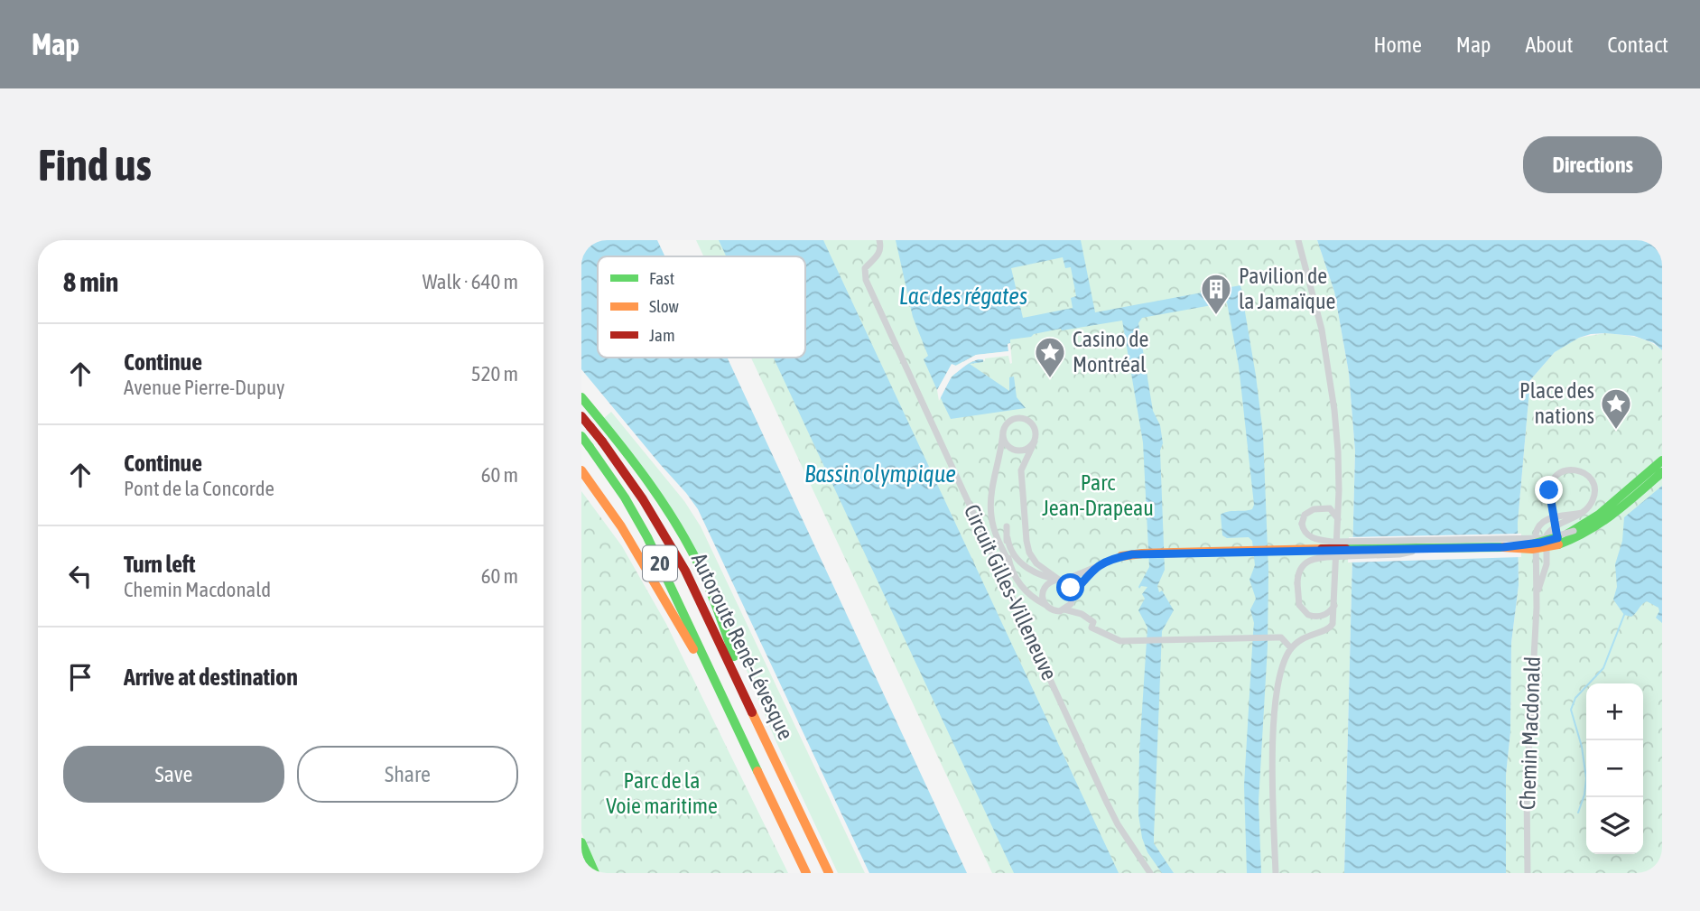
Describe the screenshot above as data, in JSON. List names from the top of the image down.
{
  "streets": {
    "main road": ["20", "Autoroute René-Lévesque"],
    "street": ["Circuit Gilles-Villeneuve", "Chemin Macdonald"]
  },
  "water": ["Lac des régates", "Bassin olympique"],
  "parks": ["Parc Jean-Drapeau", "Parc de la Voie maritime"],
  "places": {
    "building": ["Pavilion de la Jamaïque"],
    "place": ["Casino de Montréal", "Place des nations"]
  },
  "legend": ["Fast", "Slow", "Jam"],
  "page": {
    "header": "Map",
    "nav": [
      "Home",
      "Map",
      "About",
      "Contact"
    ],
    "buttons": [
      "Directions",
      ["Save", "Share"]
    ],
    "title": "Find us",
    "heading": ["8 min", "Walk · 640 m"],
    "list": [
      ["Continue", "Avenue Pierre-Dupuy", "520 m"],
      ["Continue", "Pont de la Concorde", "60 m"],
      ["Turn left", "Chemin Macdonald", "60 m"],
      "Arrive at destination"
    ],
    "map_buttons": ["+", "−"]
  }
}
